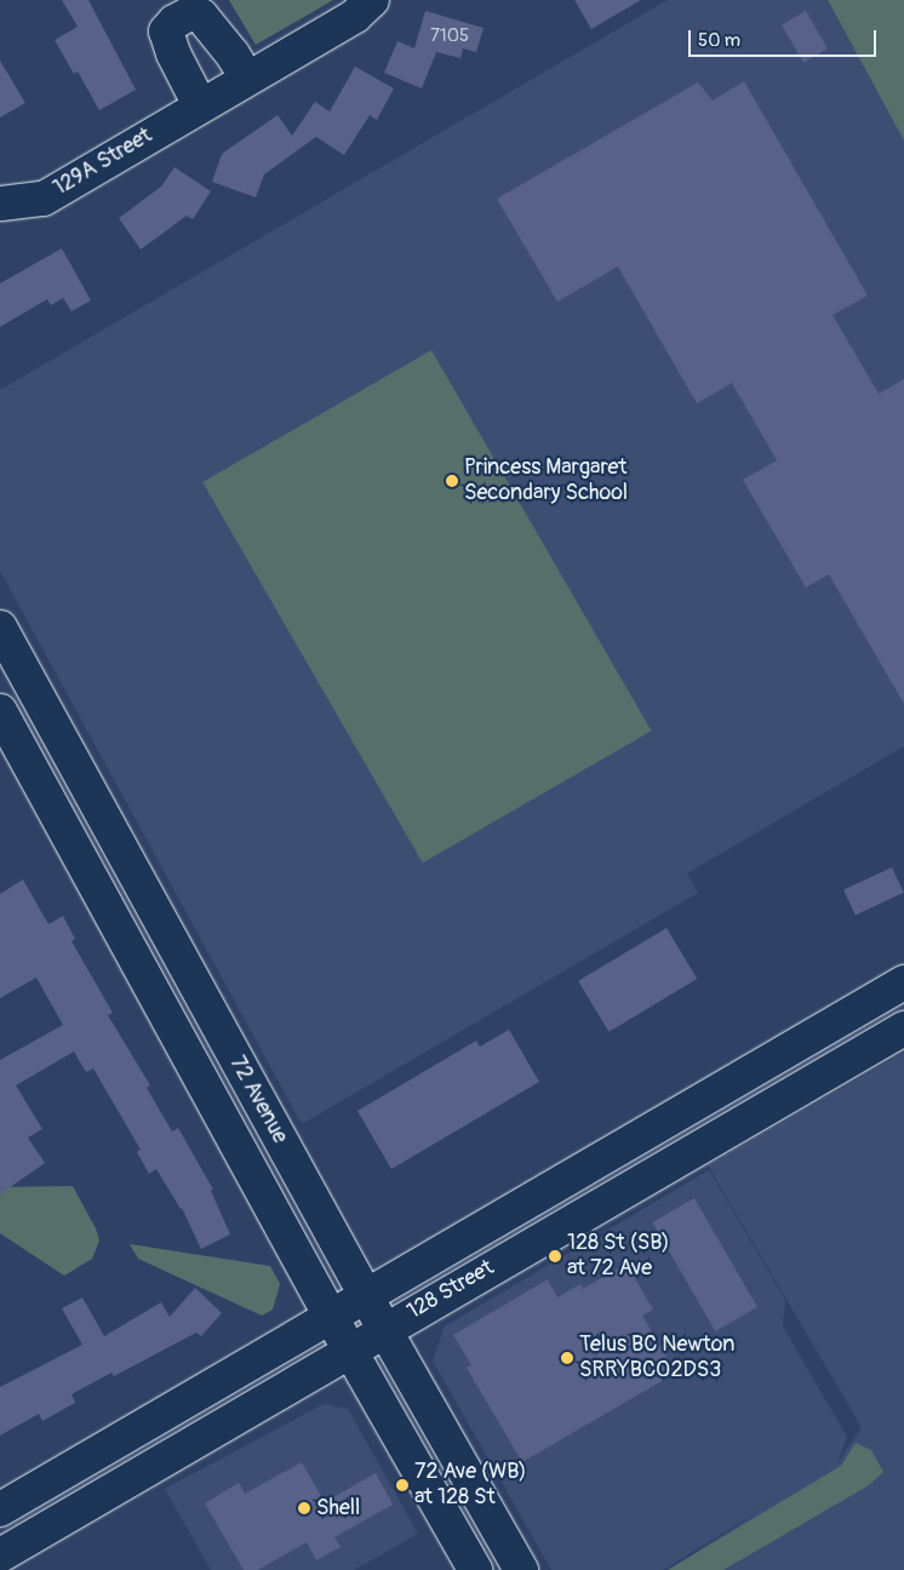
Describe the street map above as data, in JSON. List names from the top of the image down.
{
  "streets": {
    "main road": ["129A Street", "72 Avenue", "128 Street"]
  },
  "crossings": [
    ["72 Avenue", "128 Street"]
  ],
  "places": [
    "Princess Margaret Secondary School",
    "128 St (SB) at 72 Ave",
    "Telus BC Newton SRRYBC02DS3",
    "72 Ave (WB) at 128 St",
    "Shell"
  ],
  "house_numbers": ["7105"],
  "scale_bar": "50 m"
}
